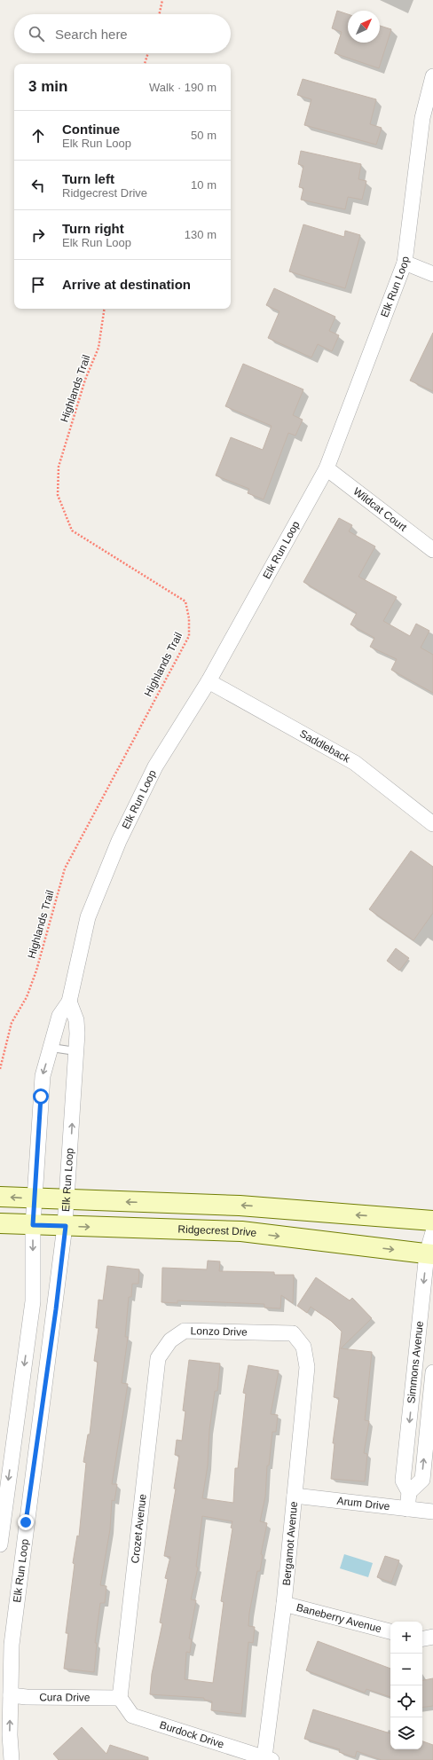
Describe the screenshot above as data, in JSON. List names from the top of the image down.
{
  "streets": {
    "street": [
      "Elk Run Loop",
      "Wildcat Court",
      "Saddleback",
      "Ridgecrest Drive",
      "Lonzo Drive",
      "Simmons Avenue",
      "Arum Drive",
      "Crozet Avenue",
      "Bergamot Avenue",
      "Baneberry Avenue",
      "Cura Drive",
      "Burdock Drive"
    ],
    "path": ["Highlands Trail"]
  },
  "crossings": [
    ["Elk Run Loop", "Wildcat Court"],
    ["Elk Run Loop", "Saddleback"],
    ["Elk Run Loop", "Ridgecrest Drive"],
    ["Elk Run Loop", "Cura Drive"],
    ["Ridgecrest Drive", "Simmons Avenue"],
    ["Lonzo Drive", "Crozet Avenue"],
    ["Lonzo Drive", "Bergamot Avenue"],
    ["Simmons Avenue", "Arum Drive"],
    ["Arum Drive", "Bergamot Avenue"],
    ["Crozet Avenue", "Cura Drive"],
    ["Crozet Avenue", "Burdock Drive"],
    ["Bergamot Avenue", "Baneberry Avenue"],
    ["Bergamot Avenue", "Burdock Drive"],
    ["Cura Drive", "Burdock Drive"]
  ],
  "north": "top right",
  "page": {
    "search": "Search here",
    "heading": ["3 min", "Walk · 190 m"],
    "list": [
      ["Continue", "Elk Run Loop", "50 m"],
      ["Turn left", "Ridgecrest Drive", "10 m"],
      ["Turn right", "Elk Run Loop", "130 m"],
      "Arrive at destination"
    ],
    "map_buttons": ["+", "−"]
  }
}
